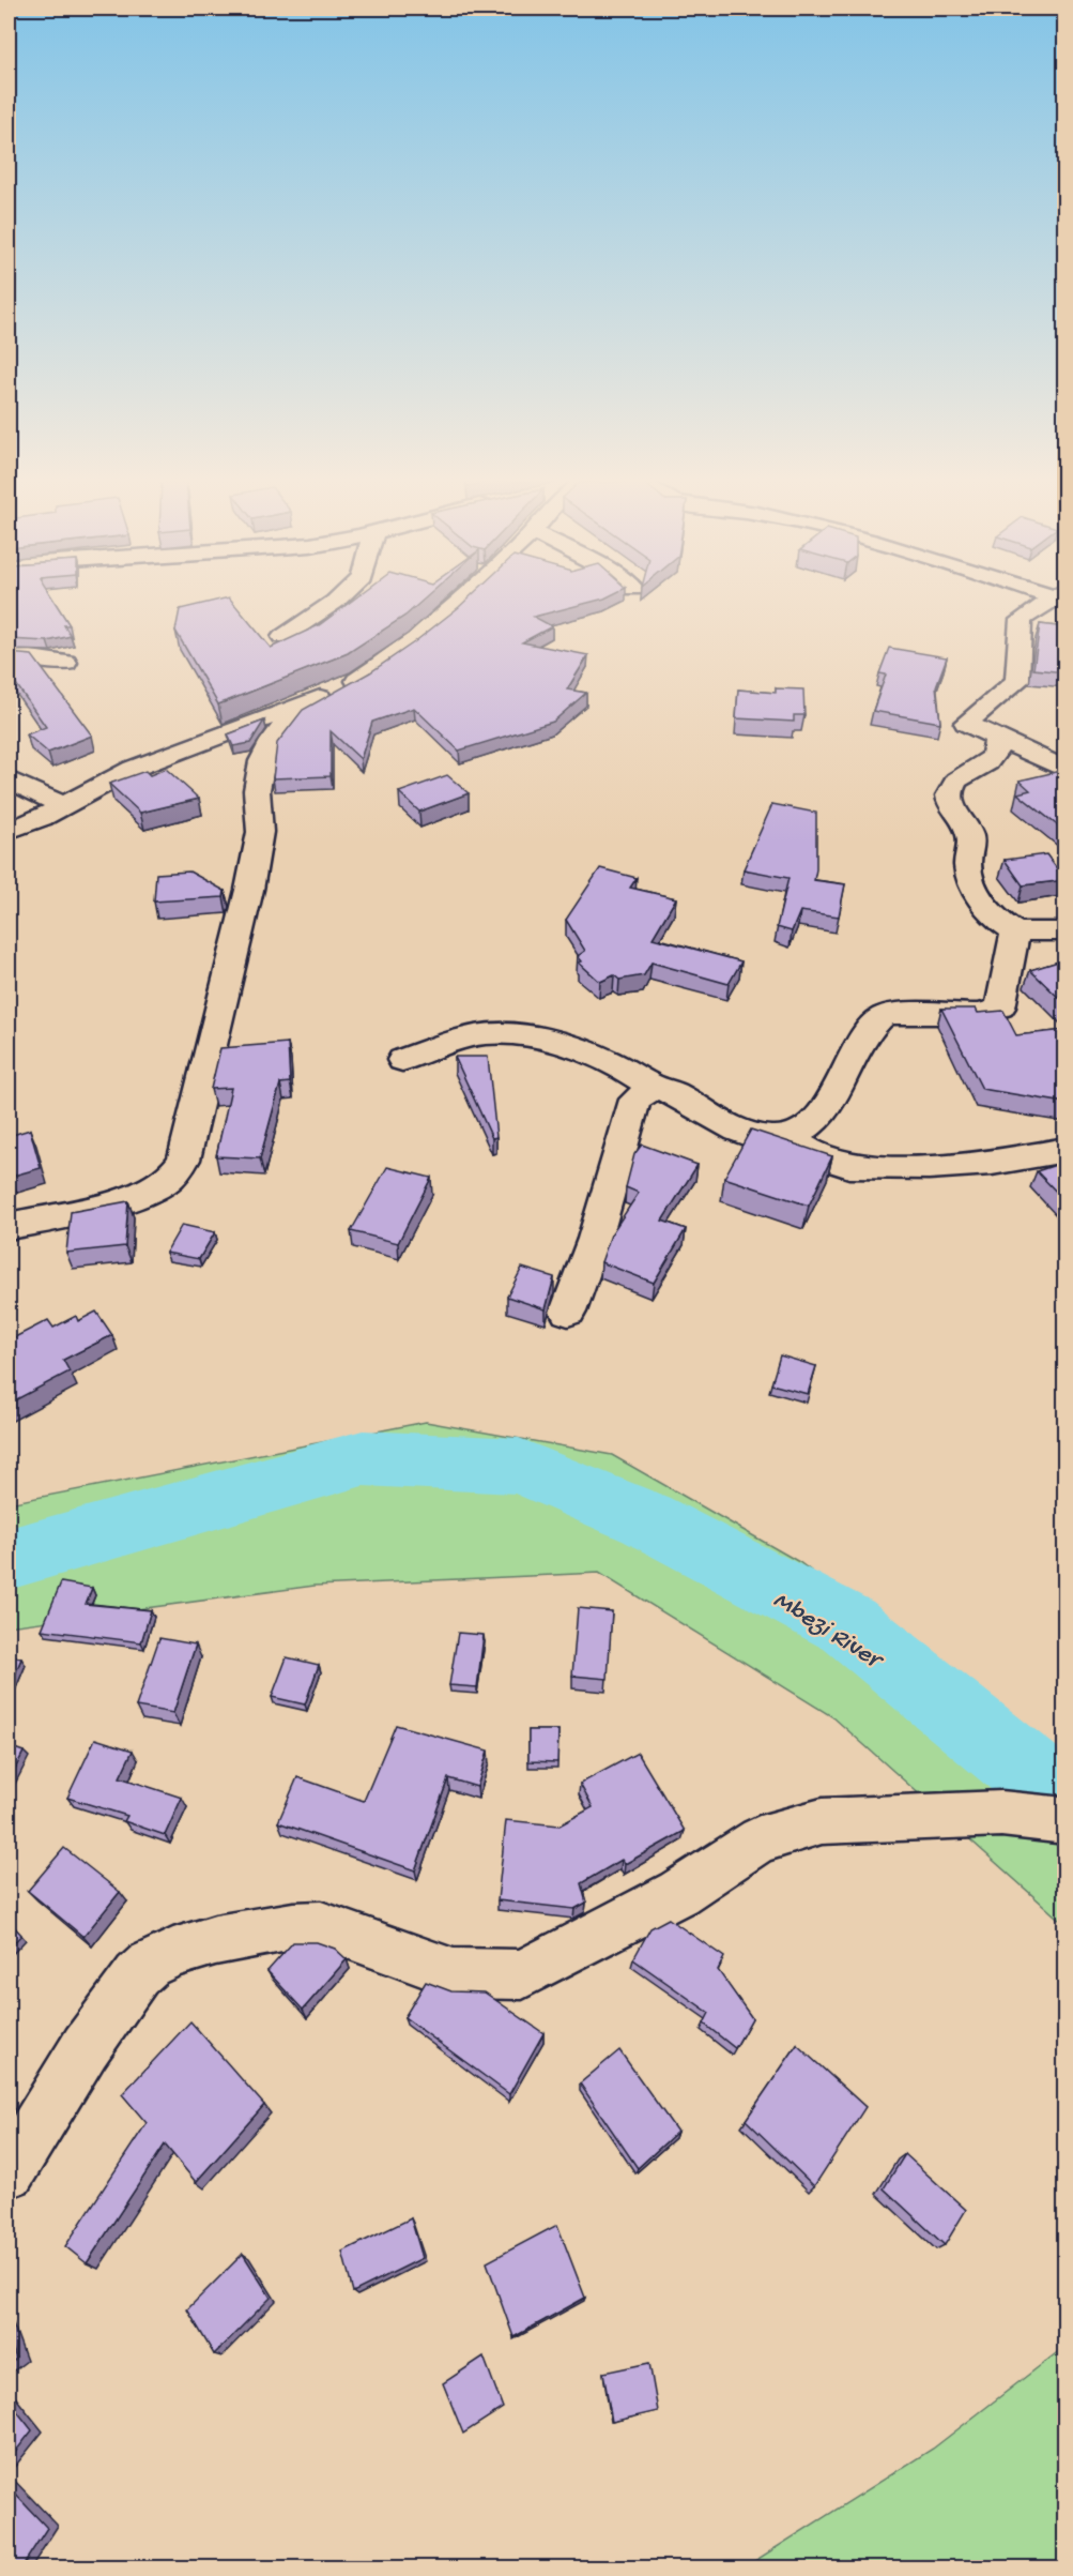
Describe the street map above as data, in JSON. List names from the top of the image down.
{
  "water": ["Mbezi River"]
}
